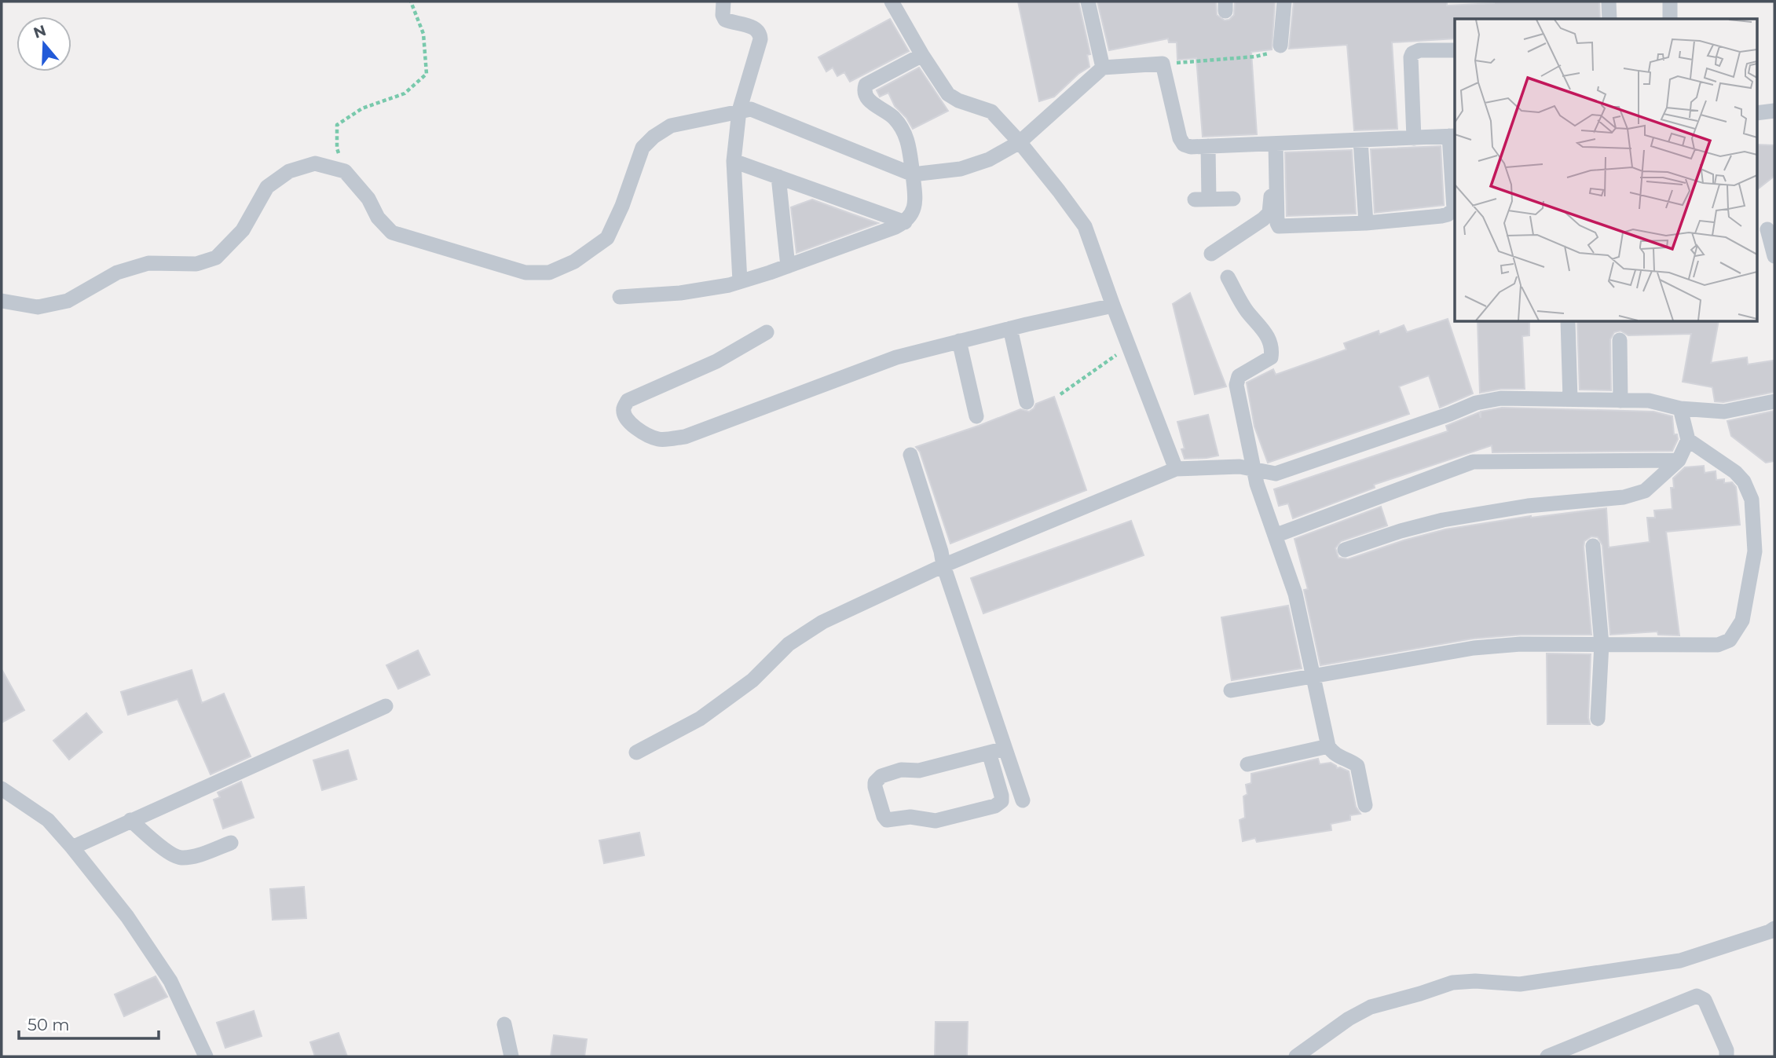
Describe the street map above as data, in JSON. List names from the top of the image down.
{
  "scale_bar": "50 m",
  "north": "top"
}
